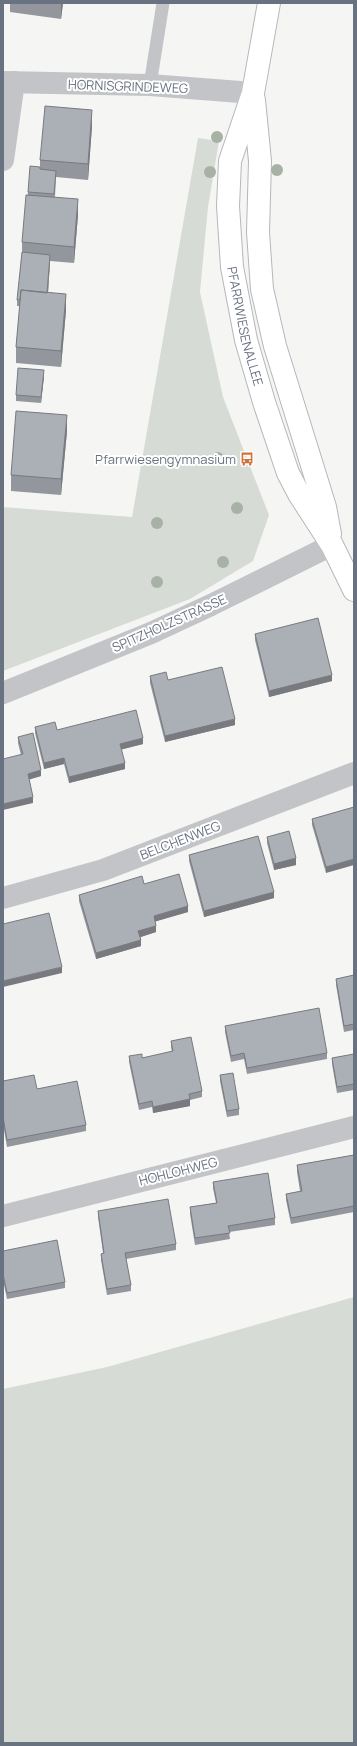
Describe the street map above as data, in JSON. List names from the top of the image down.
{
  "streets": {
    "main road": ["PFARRWIESENALLEE"],
    "street": [
      "HORNISGRINDEWEG",
      "SPITZHOLZSTRASSE",
      "BELCHENWEG",
      "HOHLOHWEG"
    ]
  },
  "crossings": [
    ["HORNISGRINDEWEG", "PFARRWIESENALLEE"],
    ["PFARRWIESENALLEE", "SPITZHOLZSTRASSE"]
  ],
  "places": {
    "bus stop": ["Pfarrwiesengymnasium"]
  }
}
